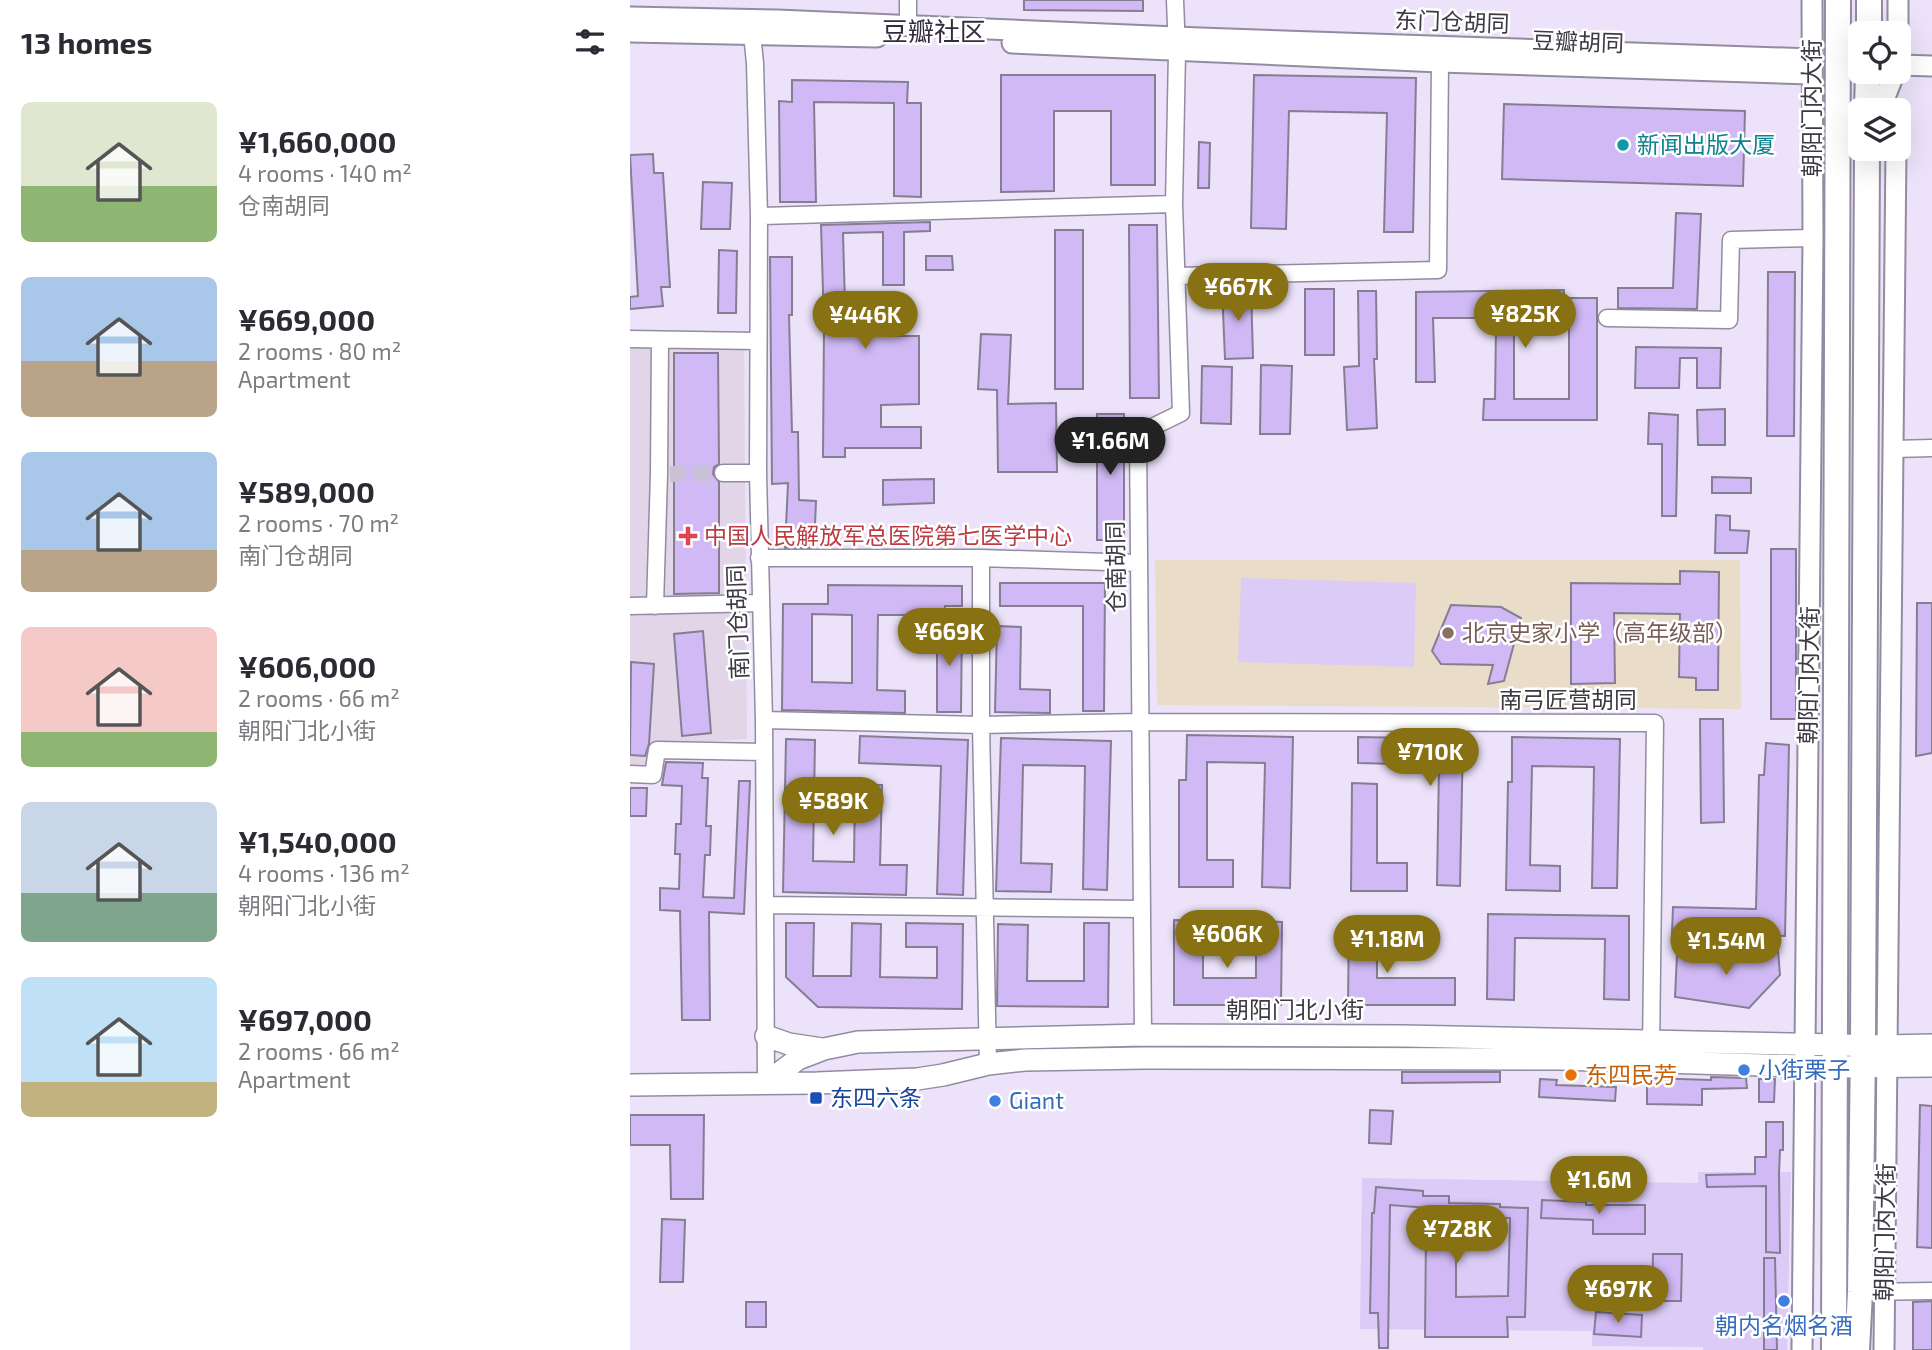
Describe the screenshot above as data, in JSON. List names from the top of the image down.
{
  "streets": {
    "main road": ["朝阳门内大街", "朝阳门北小街"],
    "street": [
      "东门仓胡同",
      "豆瓣胡同",
      "仓南胡同",
      "南门仓胡同",
      "南弓匠营胡同"
    ]
  },
  "crossings": [
    ["东门仓胡同", "豆瓣胡同"],
    ["东门仓胡同", "朝阳门内大街"],
    ["东门仓胡同", "仓南胡同"],
    ["东门仓胡同", "南门仓胡同"],
    ["豆瓣胡同", "朝阳门内大街"],
    ["豆瓣胡同", "仓南胡同"],
    ["朝阳门内大街", "朝阳门北小街"],
    ["仓南胡同", "南弓匠营胡同"],
    ["仓南胡同", "朝阳门北小街"],
    ["南门仓胡同", "朝阳门北小街"],
    ["南弓匠营胡同", "朝阳门北小街"]
  ],
  "districts": ["豆瓣社区"],
  "places": {
    "other": [
      "新闻出版大厦",
      "北京史家小学（高年级部）",
      "小街栗子",
      "东四民芳",
      "Giant",
      "朝内名烟名酒"
    ],
    "health": ["中国人民解放军总医院第七医学中心"],
    "transit": ["东四六条"]
  },
  "page": {
    "heading": "13 homes",
    "list": [
      {
        "name": "¥1,660,000",
        "note": "4 rooms · 140 m² · 仓南胡同"
      },
      {
        "name": "¥669,000",
        "note": "2 rooms · 80 m² · Apartment"
      },
      {
        "name": "¥589,000",
        "note": "2 rooms · 70 m² · 南门仓胡同"
      },
      {
        "name": "¥606,000",
        "note": "2 rooms · 66 m² · 朝阳门北小街"
      },
      {
        "name": "¥1,540,000",
        "note": "4 rooms · 136 m² · 朝阳门北小街"
      },
      {
        "name": "¥697,000",
        "note": "2 rooms · 66 m² · Apartment"
      }
    ],
    "price": [
      "¥667K",
      "¥825K",
      "¥446K",
      "¥1.66M",
      "¥669K",
      "¥710K",
      "¥589K",
      "¥606K",
      "¥1.18M",
      "¥1.54M",
      "¥1.6M",
      "¥728K",
      "¥697K"
    ]
  }
}
